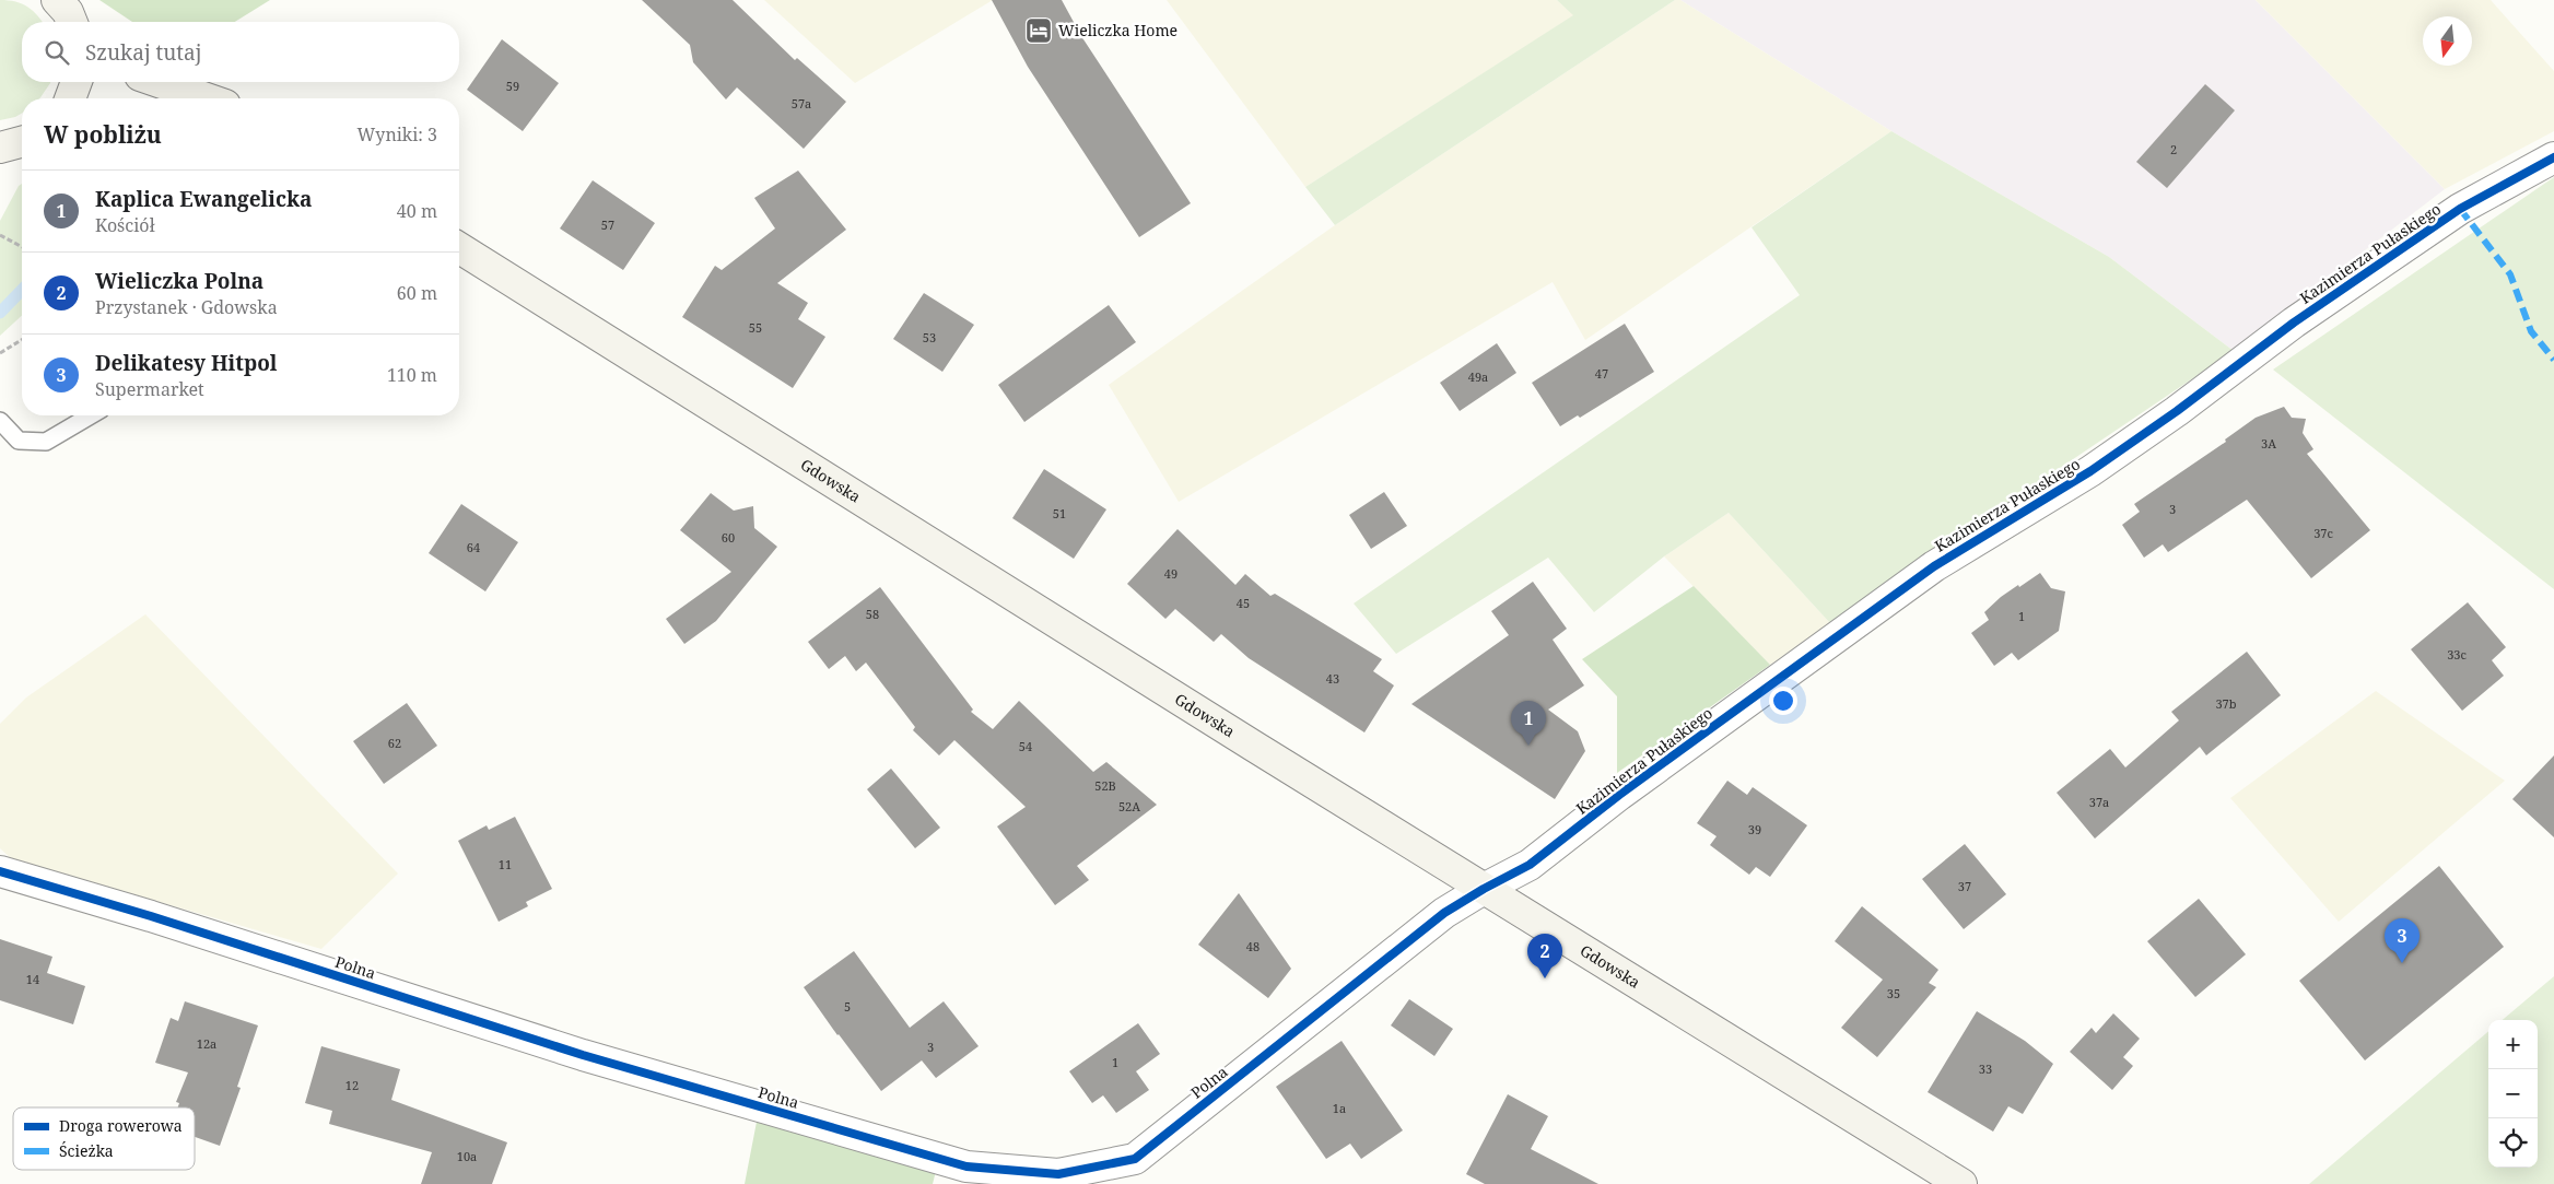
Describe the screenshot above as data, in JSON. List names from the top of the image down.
{
  "streets": {
    "main road": ["Gdowska"],
    "street": ["Kazimierza Pułaskiego", "Polna"]
  },
  "crossings": [
    ["Kazimierza Pułaskiego", "Gdowska"],
    ["Kazimierza Pułaskiego", "Polna"],
    ["Gdowska", "Polna"]
  ],
  "places": {
    "hotel": ["Wieliczka Home"]
  },
  "house_numbers": [
    "59",
    "57a",
    "2",
    "57",
    "55",
    "53",
    "47",
    "49a",
    "3A",
    "3",
    "51",
    "37c",
    "60",
    "64",
    "49",
    "45",
    "58",
    "1",
    "33c",
    "43",
    "37b",
    "62",
    "54",
    "52B",
    "37a",
    "52A",
    "39",
    "11",
    "37",
    "48",
    "14",
    "35",
    "5",
    "12a",
    "3",
    "1",
    "33",
    "12",
    "1a",
    "10a"
  ],
  "legend": ["Droga rowerowa", "Ścieżka"],
  "north": "bottom",
  "page": {
    "search": "Szukaj tutaj",
    "heading": ["W pobliżu", "Wyniki: 3"],
    "list": [
      {
        "mark": "1",
        "name": "Kaplica Ewangelicka",
        "note": "Kościół",
        "value": "40 m"
      },
      {
        "mark": "2",
        "name": "Wieliczka Polna",
        "note": "Przystanek · Gdowska",
        "value": "60 m"
      },
      {
        "mark": "3",
        "name": "Delikatesy Hitpol",
        "note": "Supermarket",
        "value": "110 m"
      }
    ],
    "pins": ["1", "3", "2"],
    "map_buttons": ["+", "−"]
  }
}
